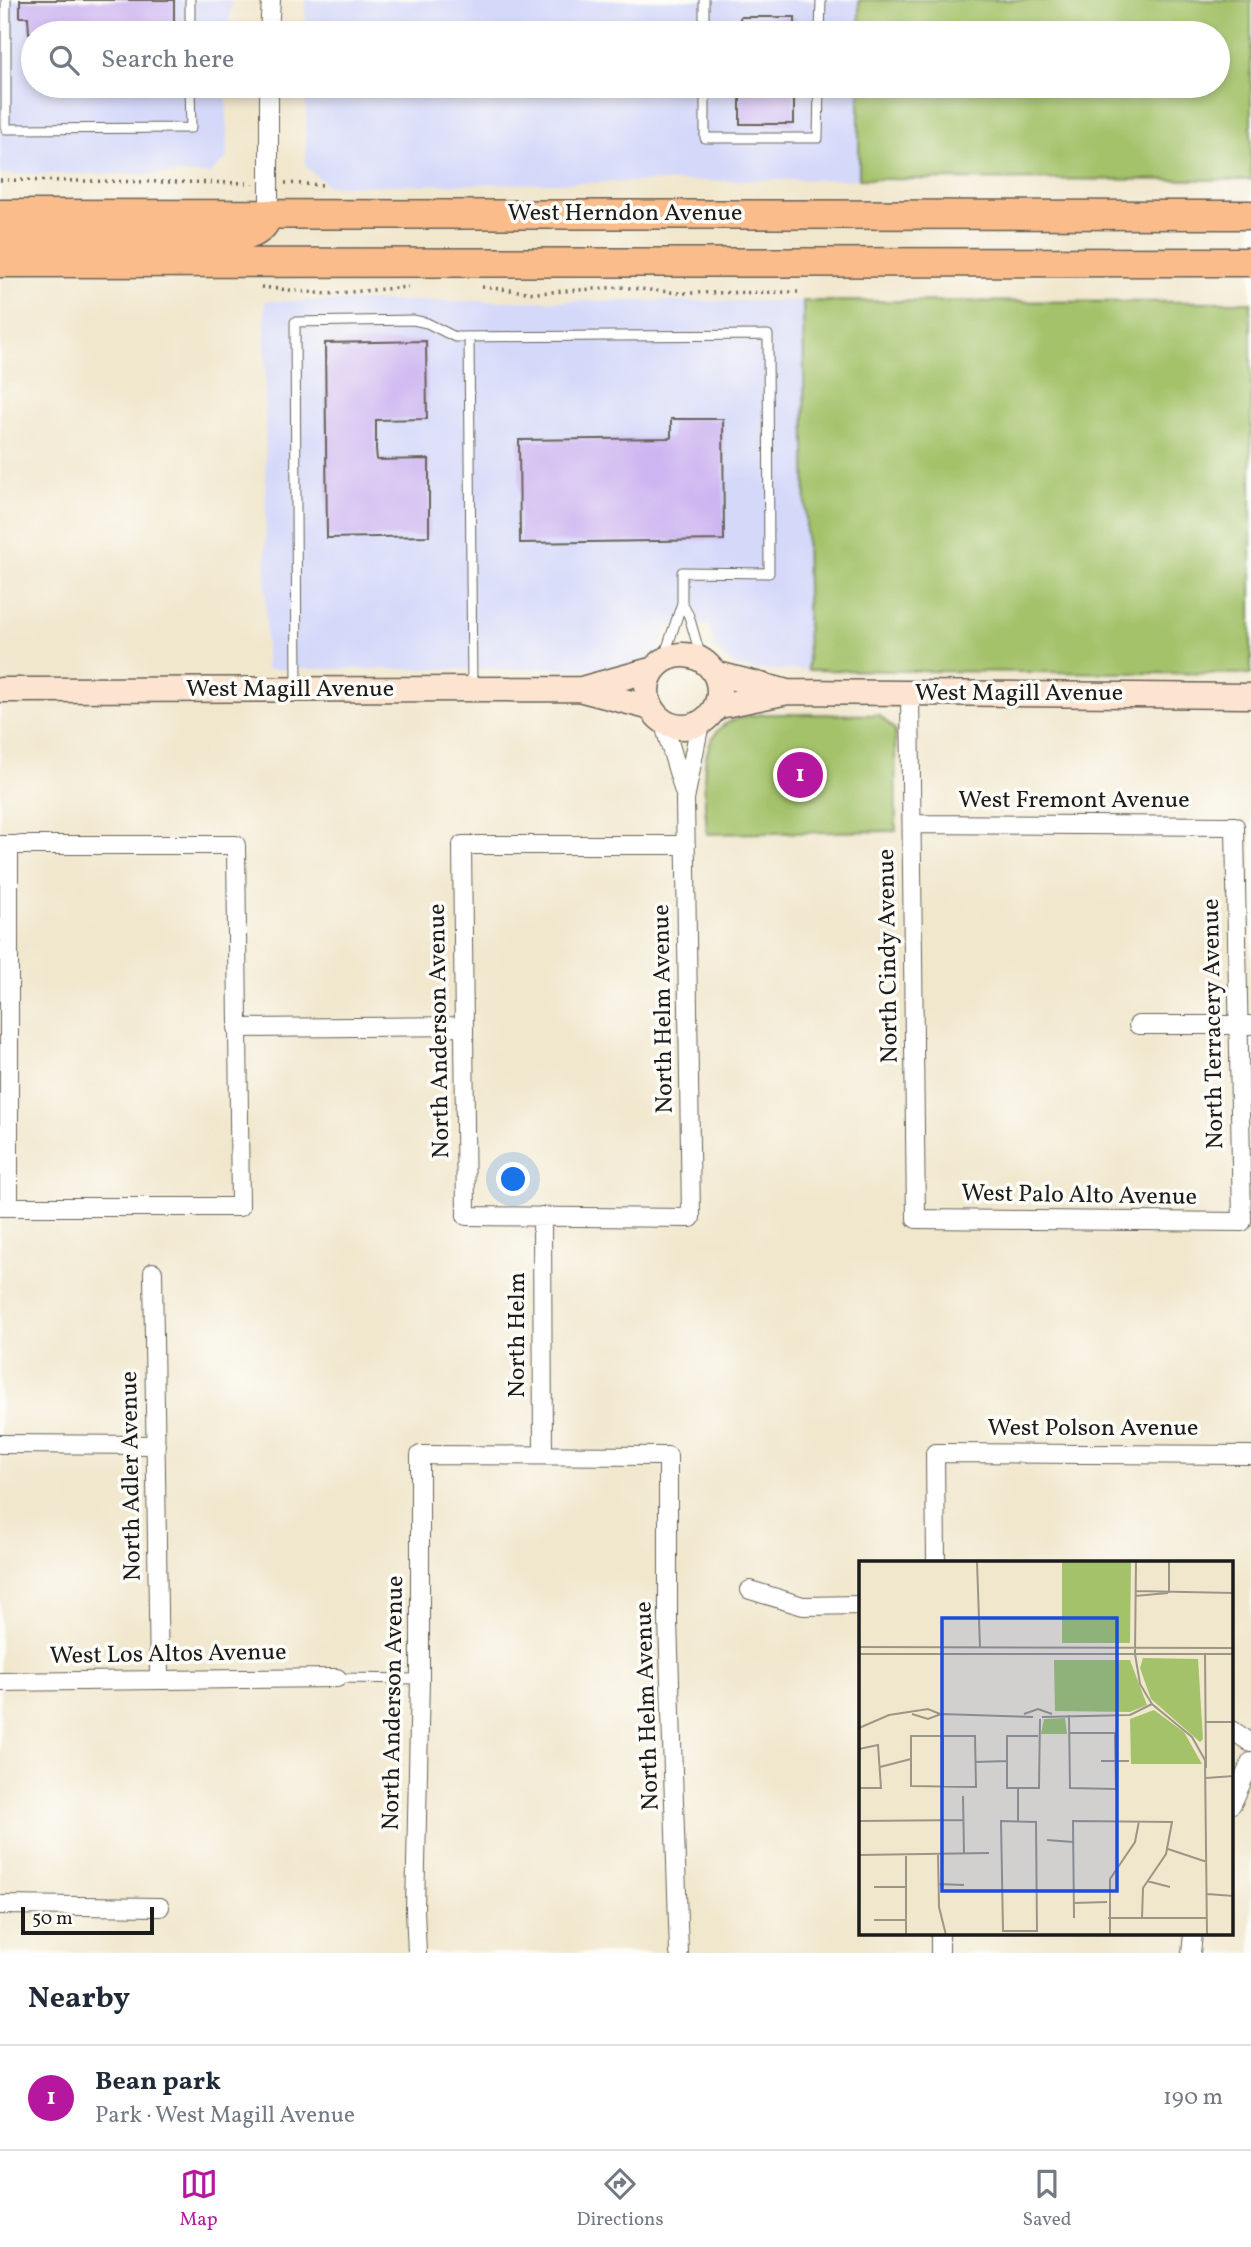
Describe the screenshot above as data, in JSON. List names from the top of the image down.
{
  "streets": {
    "main road": ["West Herndon Avenue"],
    "street": [
      "West Magill Avenue",
      "West Fremont Avenue",
      "North Cindy Avenue",
      "North Helm Avenue",
      "North Terracery Avenue",
      "North Anderson Avenue",
      "West Palo Alto Avenue",
      "North Helm",
      "West Polson Avenue",
      "North Adler Avenue",
      "West Los Altos Avenue"
    ]
  },
  "crossings": [
    ["West Magill Avenue", "North Cindy Avenue"],
    ["West Magill Avenue", "North Helm Avenue"],
    ["West Fremont Avenue", "North Cindy Avenue"],
    ["West Fremont Avenue", "North Terracery Avenue"],
    ["North Cindy Avenue", "West Palo Alto Avenue"],
    ["North Helm Avenue", "North Anderson Avenue"],
    ["North Helm Avenue", "North Helm"],
    ["North Terracery Avenue", "West Palo Alto Avenue"],
    ["North Anderson Avenue", "North Helm"],
    ["North Adler Avenue", "West Los Altos Avenue"]
  ],
  "scale_bar": "50 m",
  "page": {
    "search": "Search here",
    "pins": "1",
    "scale": "50 m",
    "heading": "Nearby",
    "list": [
      {
        "mark": "1",
        "name": "Bean park",
        "note": "Park · West Magill Avenue",
        "value": "190 m"
      }
    ],
    "nav": ["Map", "Directions", "Saved"]
  }
}
